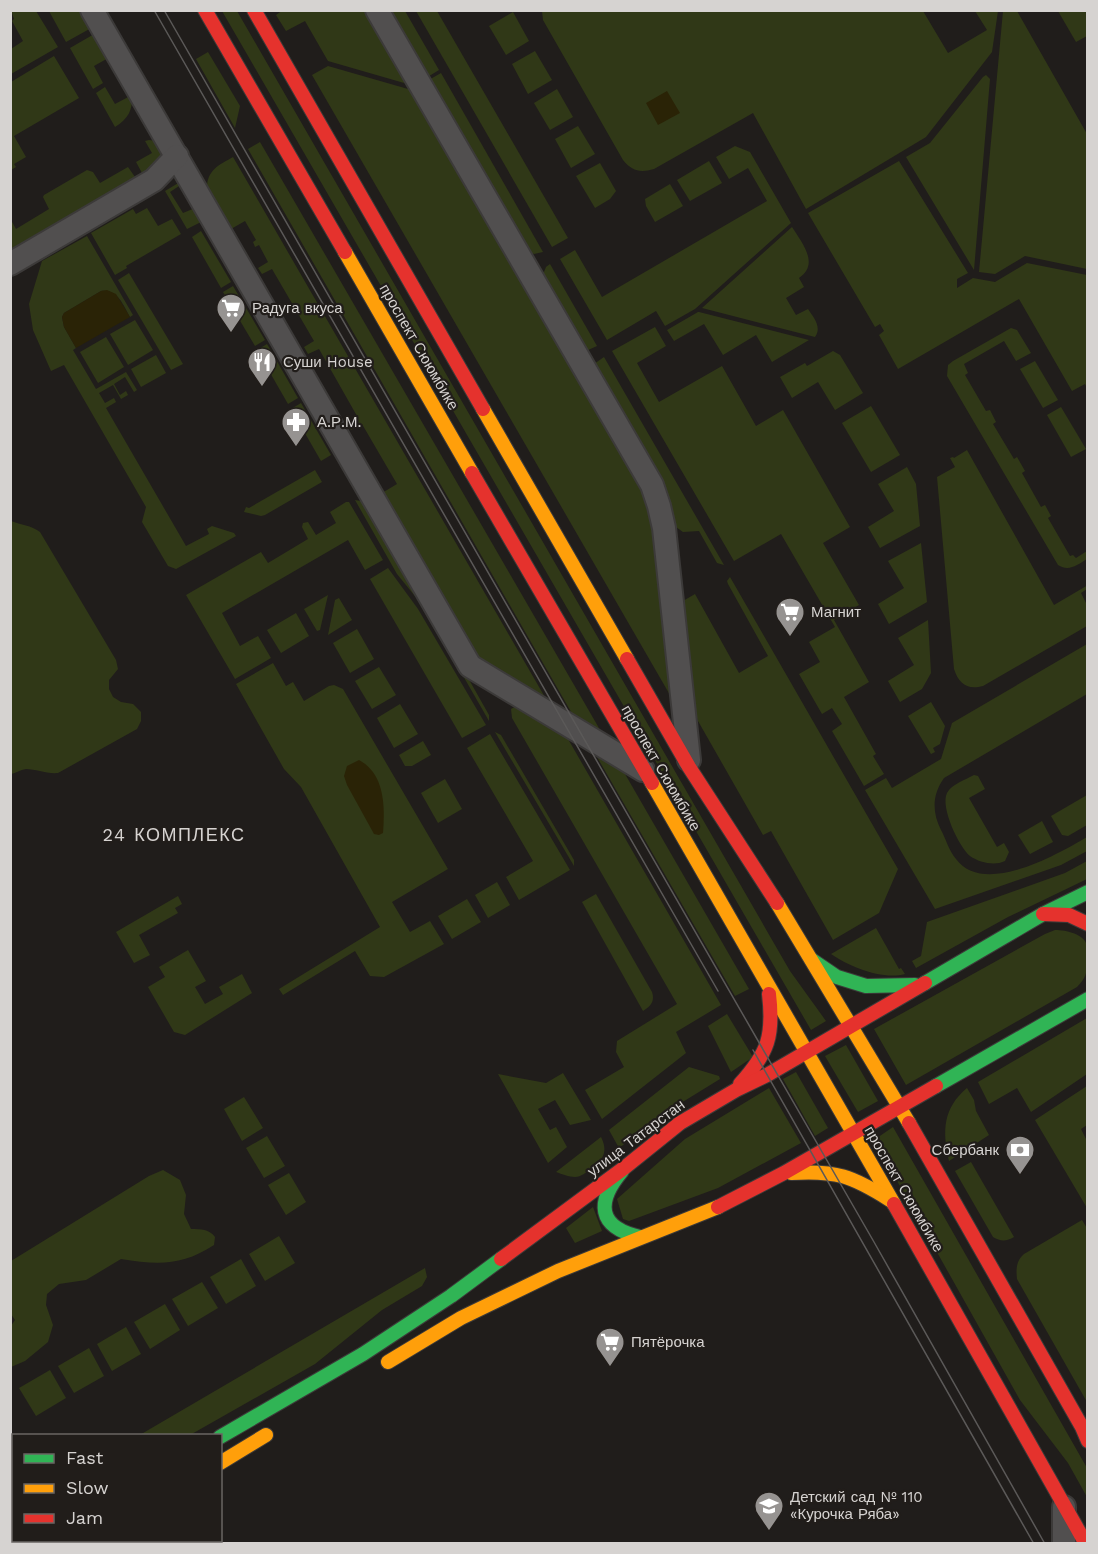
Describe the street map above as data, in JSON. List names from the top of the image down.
{
  "streets": {
    "main road": ["проспект Сююмбике", "улица Татарстан"]
  },
  "crossings": [
    ["проспект Сююмбике", "улица Татарстан"]
  ],
  "districts": ["24 КОМПЛЕКС"],
  "places": {
    "supermarket": ["Радуга вкуса", "Магнит", "Пятёрочка"],
    "restaurant": ["Суши House"],
    "pharmacy": ["А.Р.М."],
    "bank": ["Сбербанк"],
    "school or university": ["Детский сад № 110 «Курочка Ряба»"]
  },
  "legend": ["Fast", "Slow", "Jam"]
}
